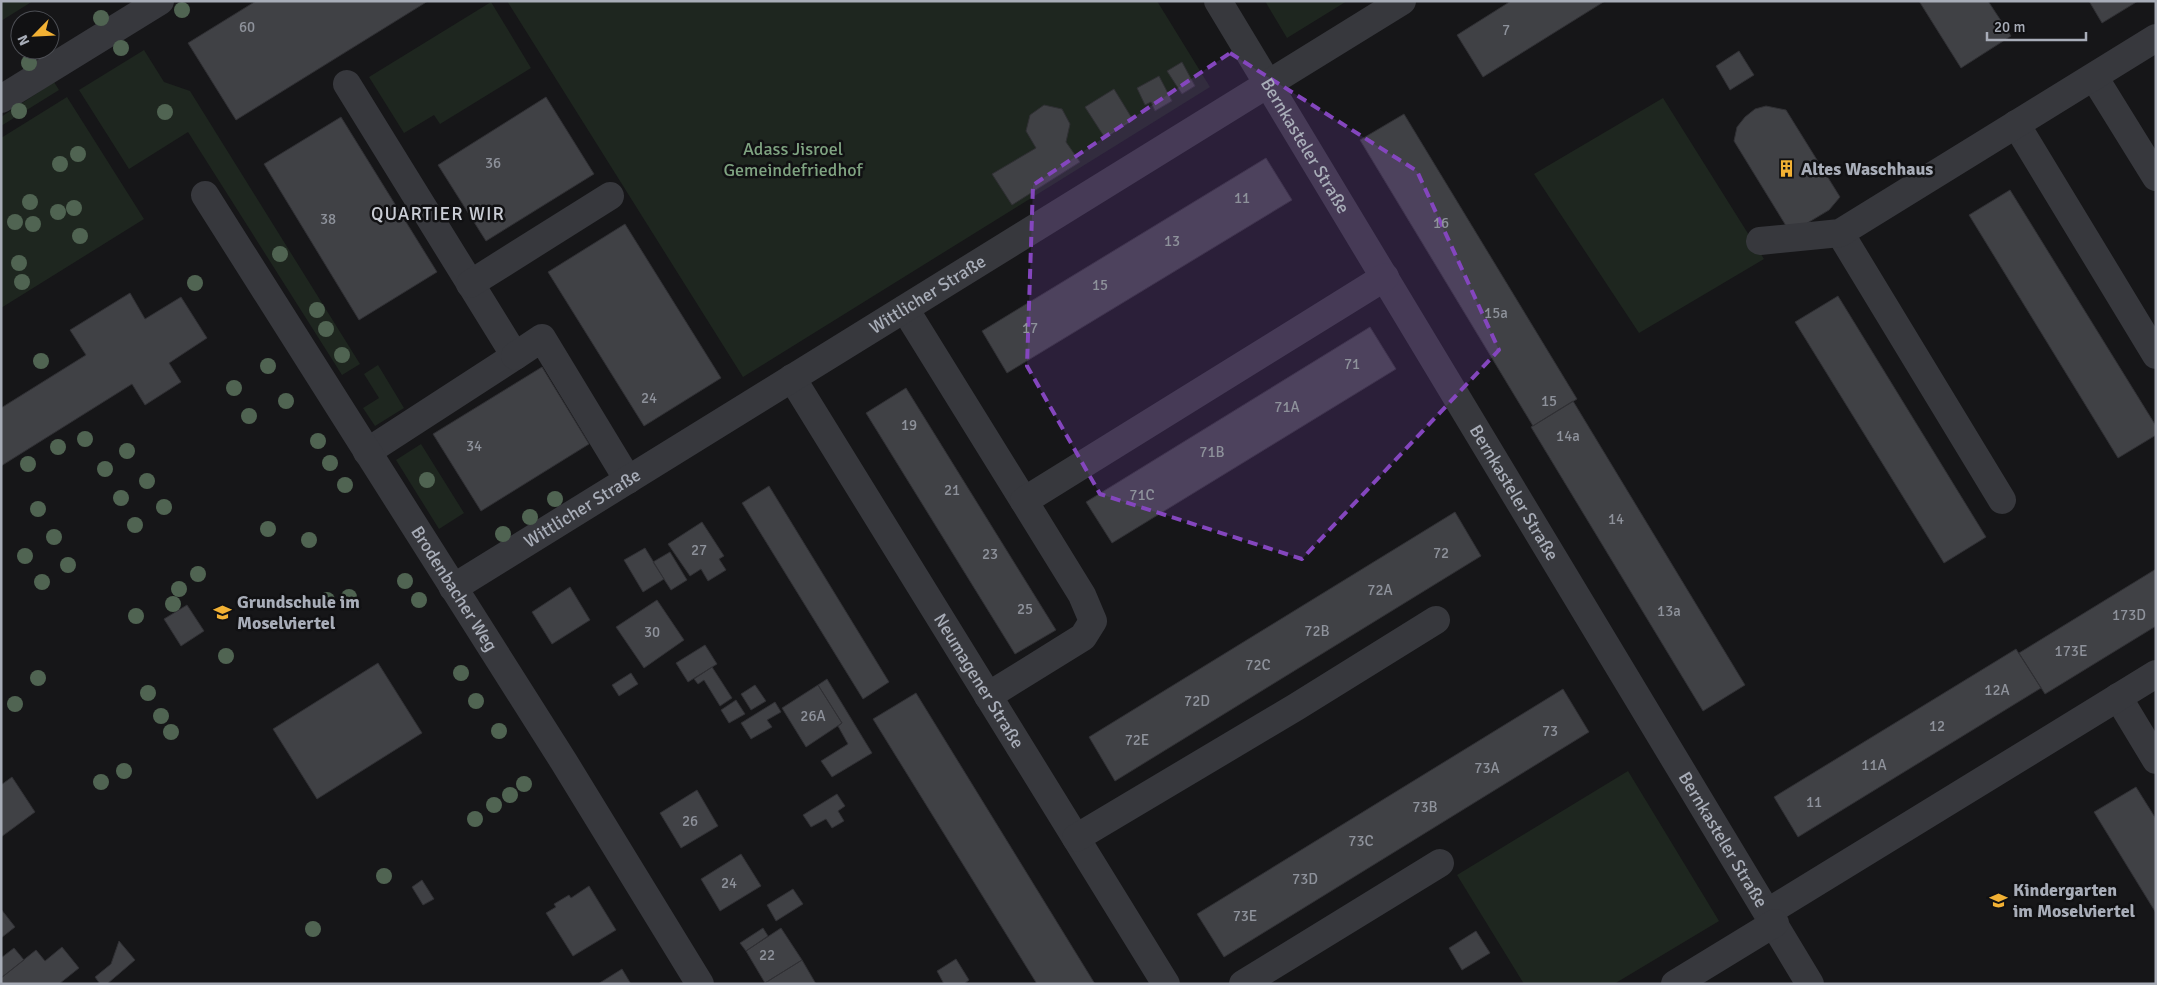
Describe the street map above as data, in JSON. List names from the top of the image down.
{
  "streets": {
    "street": [
      "Bernkasteler Straße",
      "Wittlicher Straße",
      "Brodenbacher Weg",
      "Neumagener Straße"
    ]
  },
  "crossings": [
    ["Bernkasteler Straße", "Wittlicher Straße"],
    ["Wittlicher Straße", "Brodenbacher Weg"],
    ["Wittlicher Straße", "Neumagener Straße"]
  ],
  "districts": ["QUARTIER WIR"],
  "parks": ["Adass Jisroel Gemeindefriedhof"],
  "places": {
    "building": ["Altes Waschhaus"],
    "school or university": ["Grundschule im Moselviertel", "Kindergarten im Moselviertel"]
  },
  "house_numbers": [
    "60",
    "7",
    "36",
    "11",
    "38",
    "16",
    "13",
    "15",
    "15a",
    "17",
    "71",
    "24",
    "15",
    "71A",
    "19",
    "14a",
    "34",
    "71B",
    "21",
    "71C",
    "14",
    "27",
    "72",
    "23",
    "72A",
    "25",
    "13a",
    "173D",
    "72B",
    "30",
    "173E",
    "72C",
    "12A",
    "72D",
    "26A",
    "12",
    "73",
    "72E",
    "11A",
    "73A",
    "11",
    "73B",
    "26",
    "73C",
    "73D",
    "24",
    "73E",
    "22"
  ],
  "scale_bar": "20 m",
  "north": "bottom left"
}
